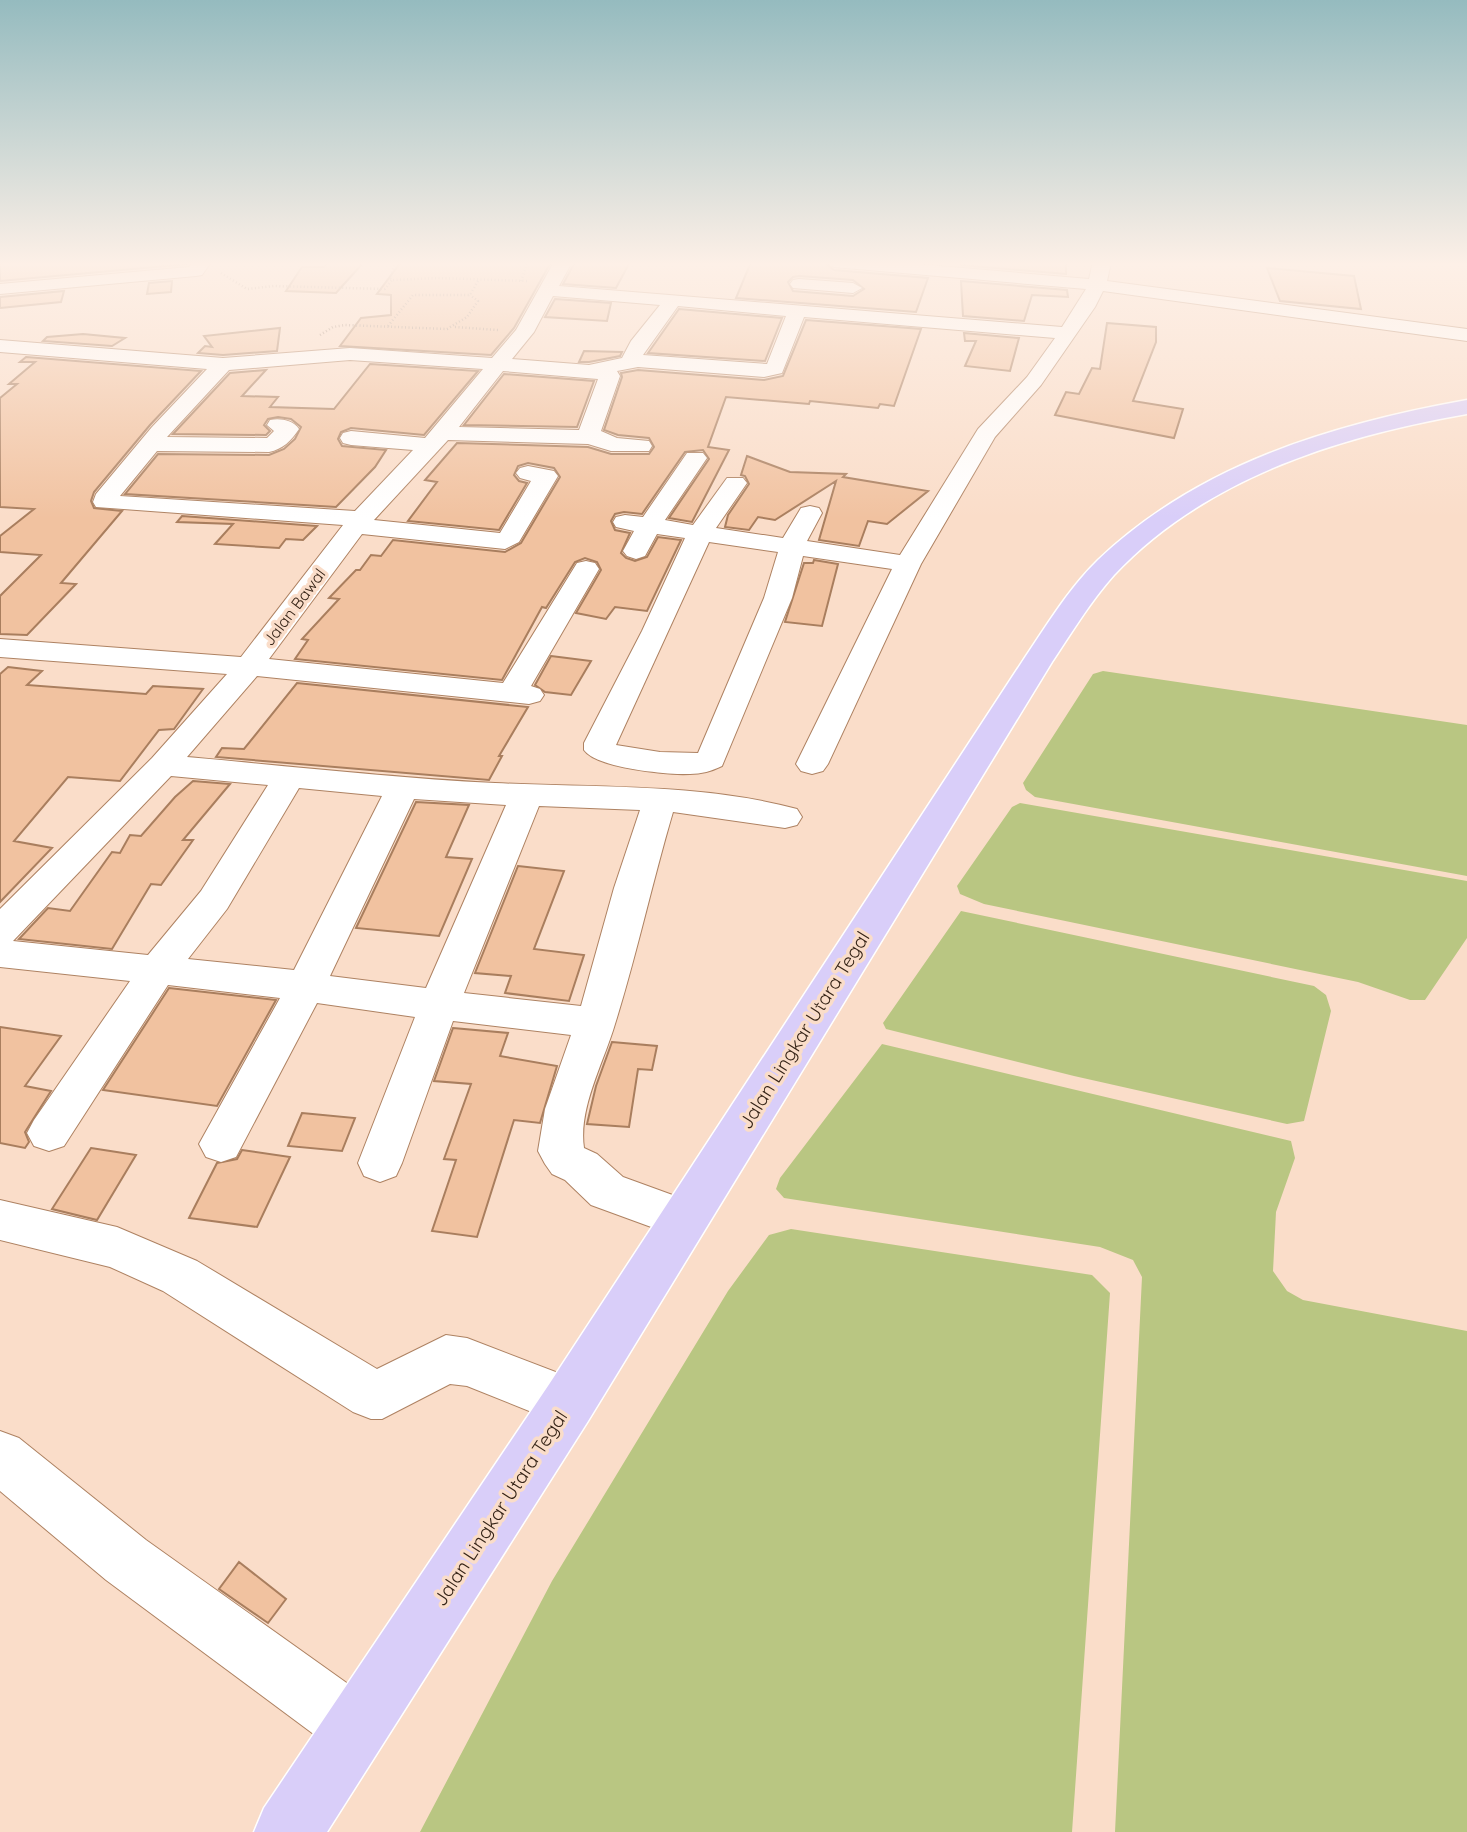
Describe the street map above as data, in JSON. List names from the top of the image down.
{
  "streets": {
    "highway": ["Jalan Lingkar Utara Tegal"],
    "street": ["Jalan Bawal"]
  }
}
